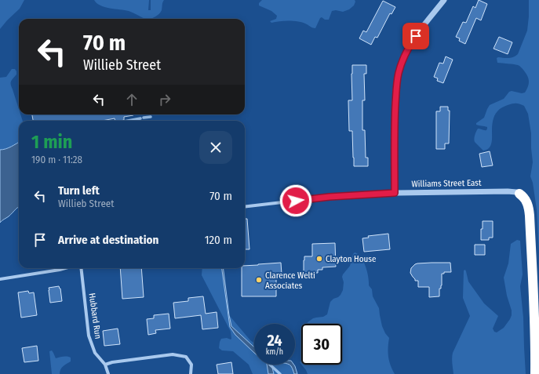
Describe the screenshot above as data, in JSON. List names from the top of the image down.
{
  "streets": {
    "street": ["Williams Street East", "Hubbard Run"]
  },
  "places": ["Clayton House", "Clarence Welti Associates"],
  "page": {
    "turn": ["70 m", "Willieb Street"],
    "heading": ["1 min", "190 m · 11:28"],
    "list": [
      {
        "name": "Turn left",
        "note": "Willieb Street",
        "value": "70 m"
      },
      {
        "name": "Arrive at destination",
        "value": "120 m"
      }
    ],
    "speed": "24 km/h",
    "limit": "30"
  }
}
